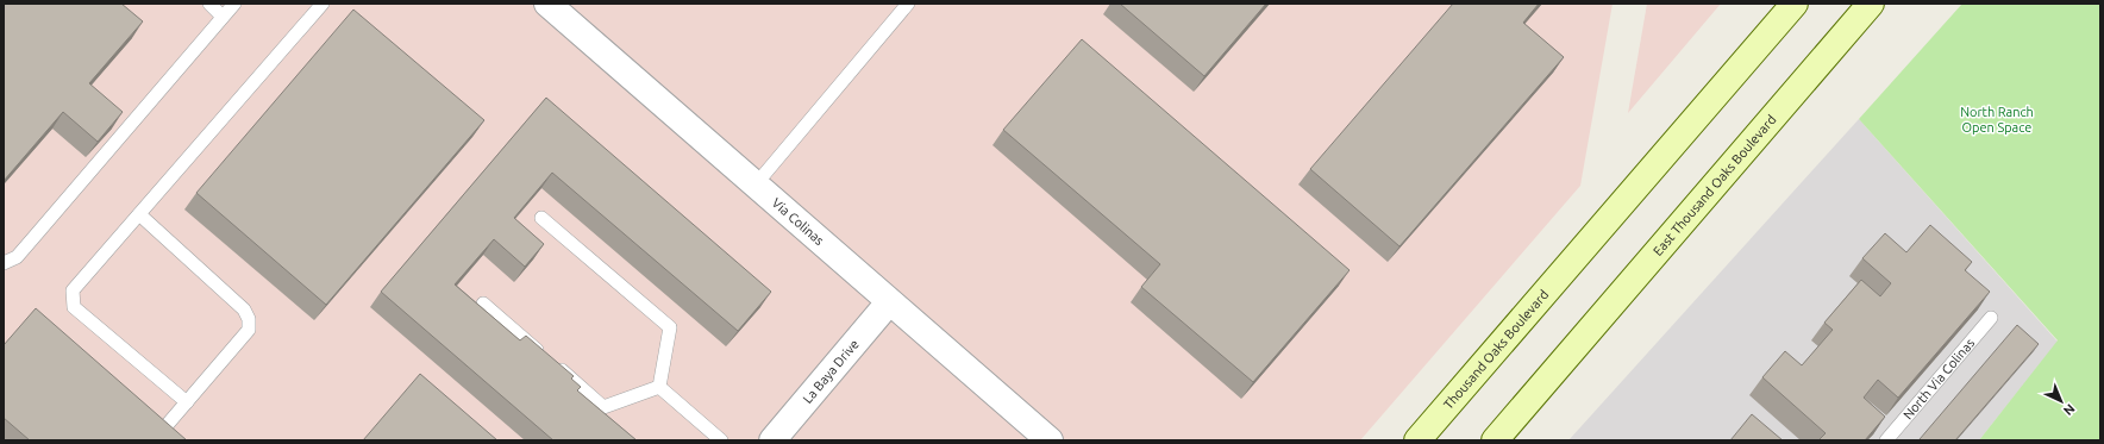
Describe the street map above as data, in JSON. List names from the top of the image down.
{
  "streets": {
    "main road": ["East Thousand Oaks Boulevard", "Thousand Oaks Boulevard"],
    "street": ["Via Colinas", "La Baya Drive"],
    "lane": ["North Via Colinas"]
  },
  "crossings": [
    ["Via Colinas", "La Baya Drive"]
  ],
  "parks": ["North Ranch Open Space"],
  "north": "bottom right"
}
